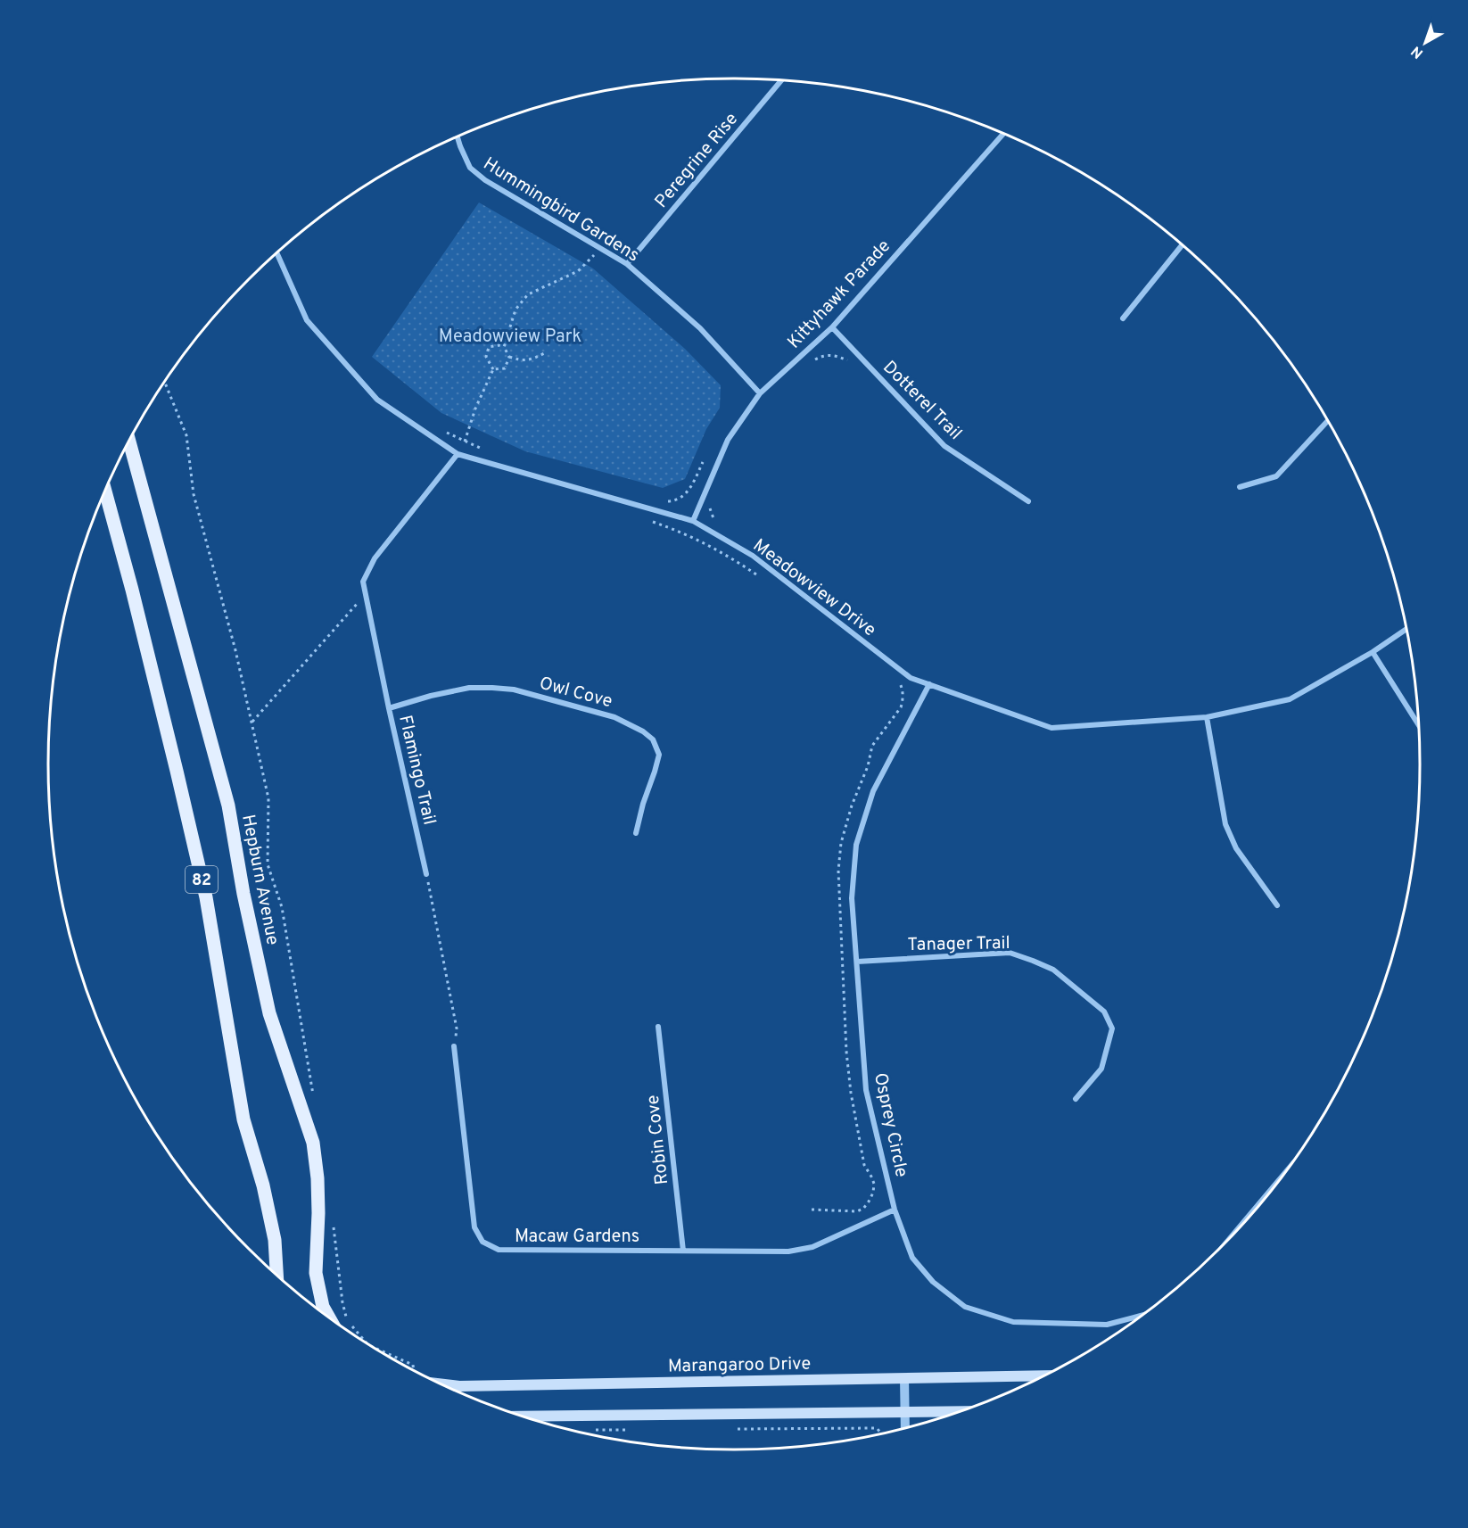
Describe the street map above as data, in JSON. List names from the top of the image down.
{
  "streets": {
    "main road": ["82", "Hepburn Avenue", "Marangaroo Drive"],
    "street": [
      "Peregrine Rise",
      "Hummingbird Gardens",
      "Kittyhawk Parade",
      "Dotterel Trail",
      "Meadowview Drive",
      "Owl Cove",
      "Flamingo Trail",
      "Tanager Trail",
      "Osprey Circle",
      "Robin Cove",
      "Macaw Gardens"
    ]
  },
  "crossings": [
    ["Peregrine Rise", "Hummingbird Gardens"],
    ["Hummingbird Gardens", "Kittyhawk Parade"],
    ["Kittyhawk Parade", "Dotterel Trail"],
    ["Kittyhawk Parade", "Meadowview Drive"],
    ["Meadowview Drive", "Flamingo Trail"],
    ["Meadowview Drive", "Osprey Circle"],
    ["Owl Cove", "Flamingo Trail"],
    ["Tanager Trail", "Osprey Circle"],
    ["Osprey Circle", "Macaw Gardens"],
    ["Robin Cove", "Macaw Gardens"]
  ],
  "parks": ["Meadowview Park"],
  "north": "bottom left"
}
